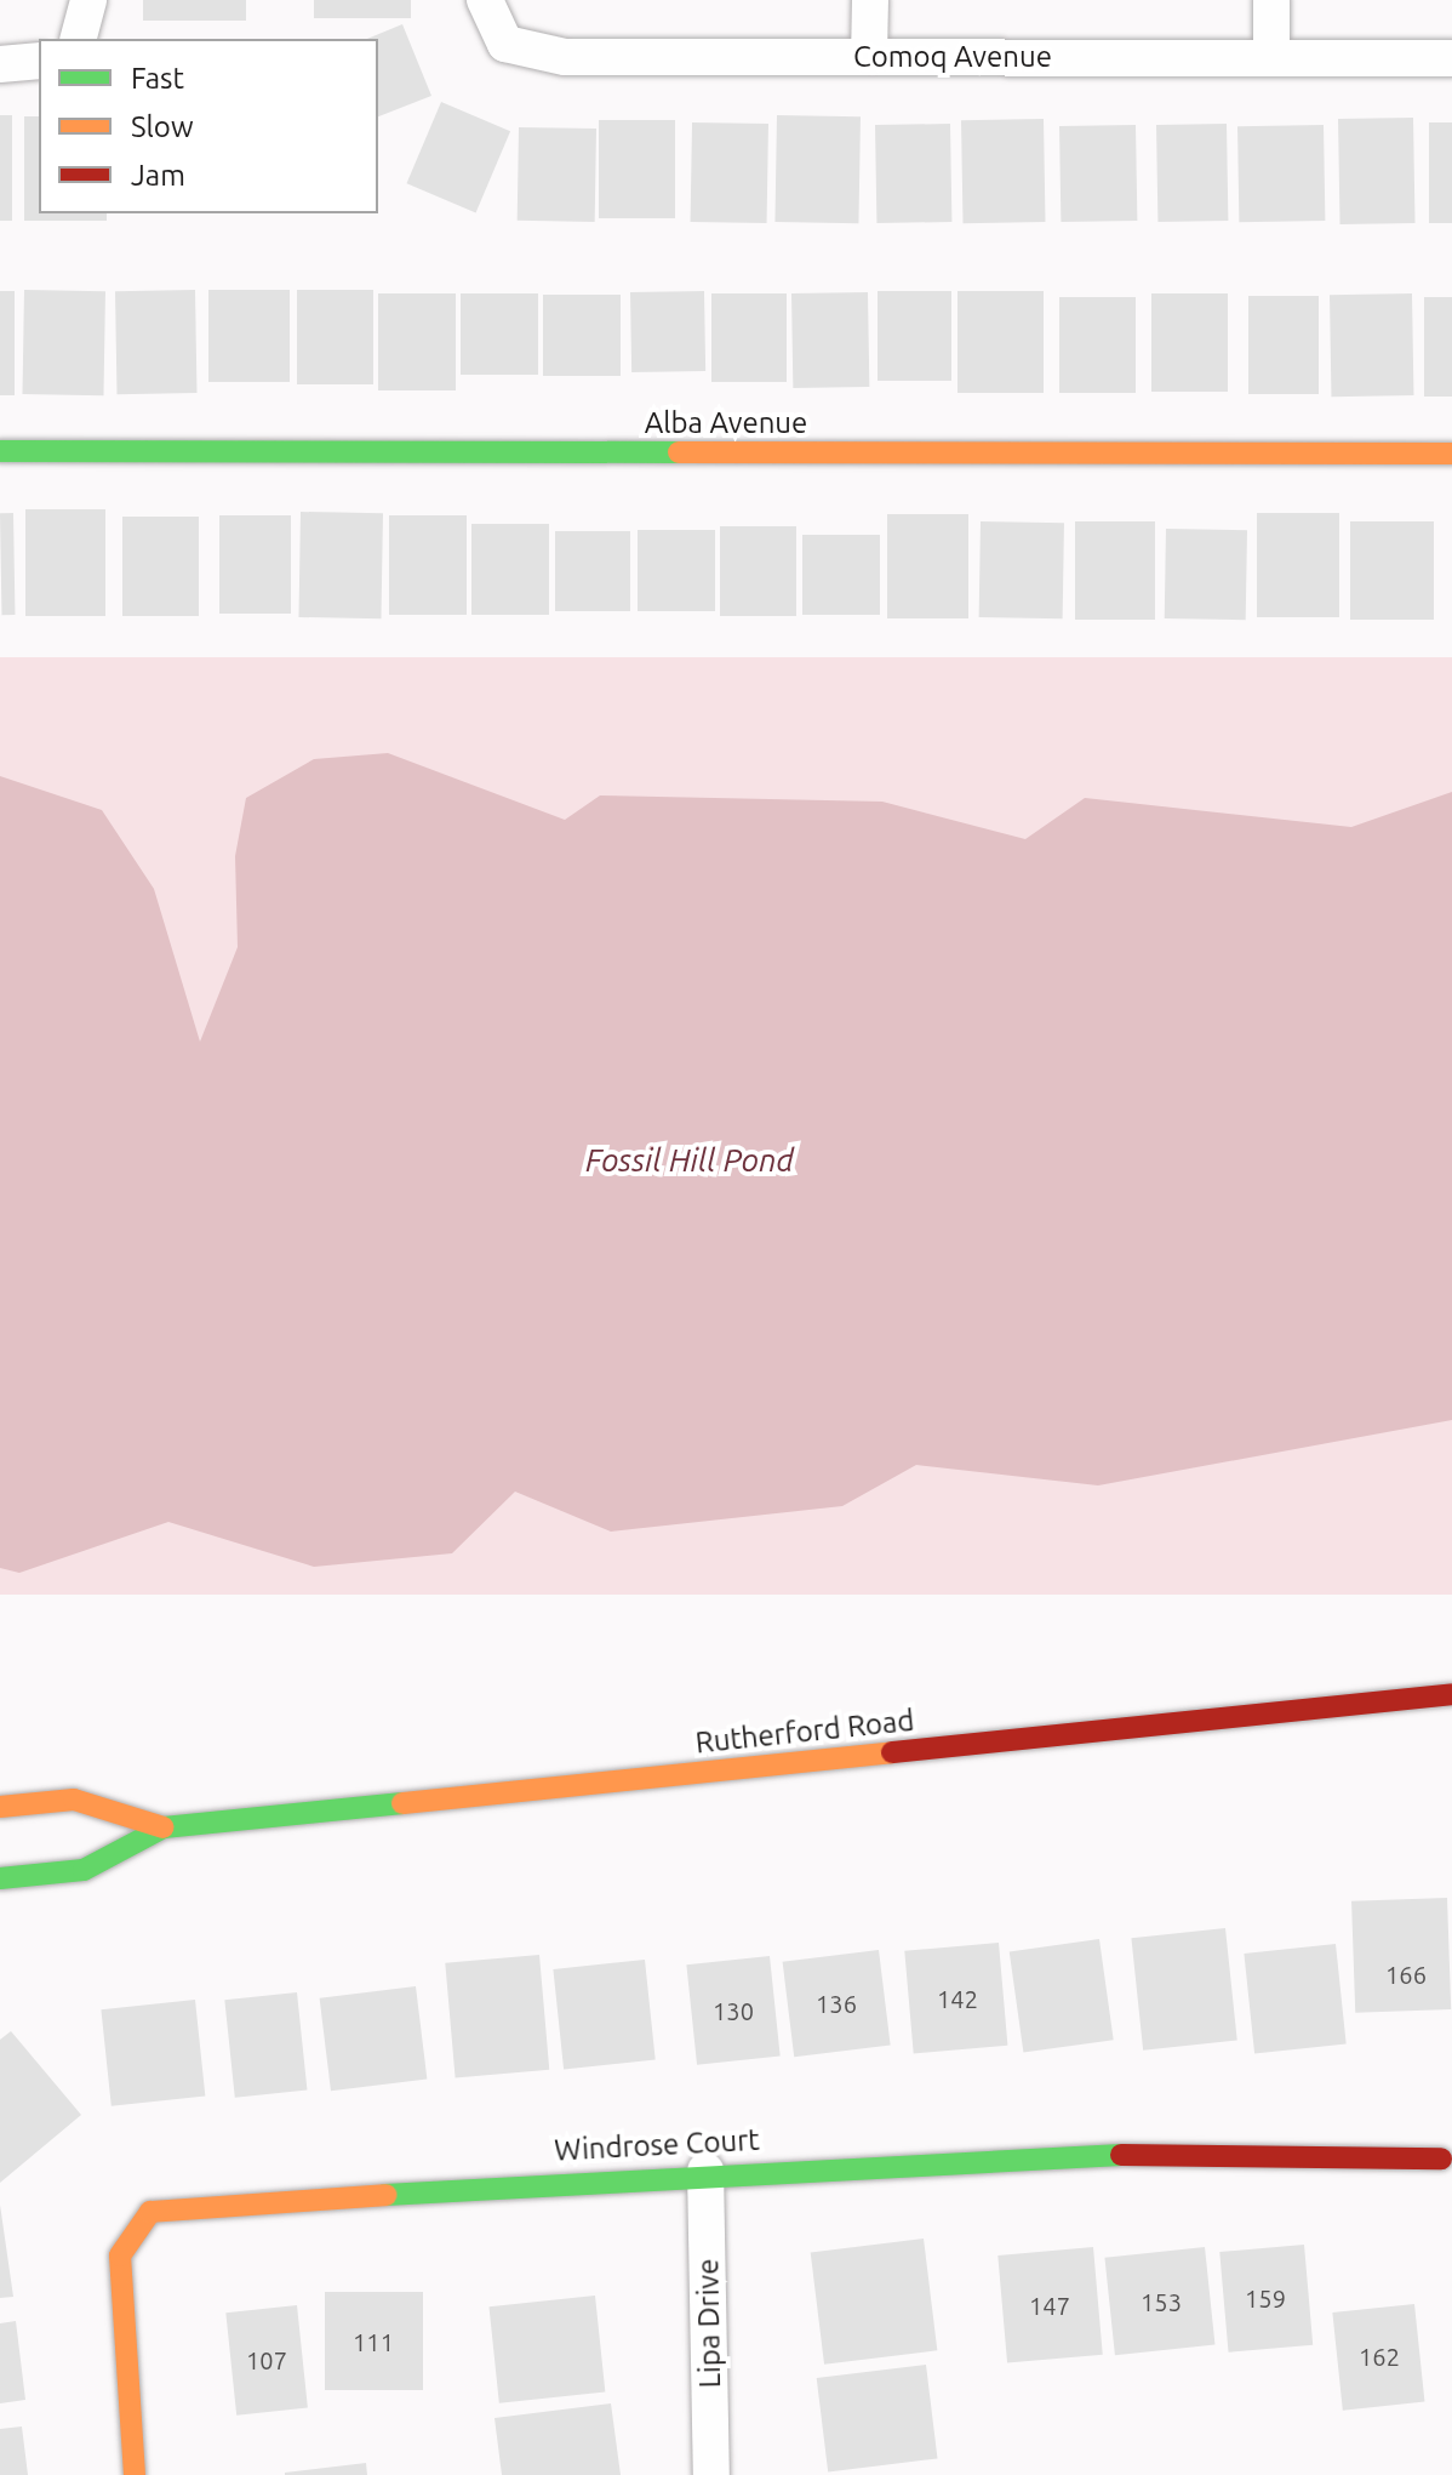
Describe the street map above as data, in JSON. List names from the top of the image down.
{
  "streets": {
    "street": [
      "Comoq Avenue",
      "Alba Avenue",
      "Rutherford Road",
      "Windrose Court",
      "Lipa Drive"
    ]
  },
  "crossings": [
    ["Windrose Court", "Lipa Drive"]
  ],
  "water": ["Fossil Hill Pond"],
  "house_numbers": [
    "166",
    "142",
    "136",
    "130",
    "159",
    "153",
    "147",
    "111",
    "162",
    "107"
  ],
  "legend": ["Fast", "Slow", "Jam"]
}
